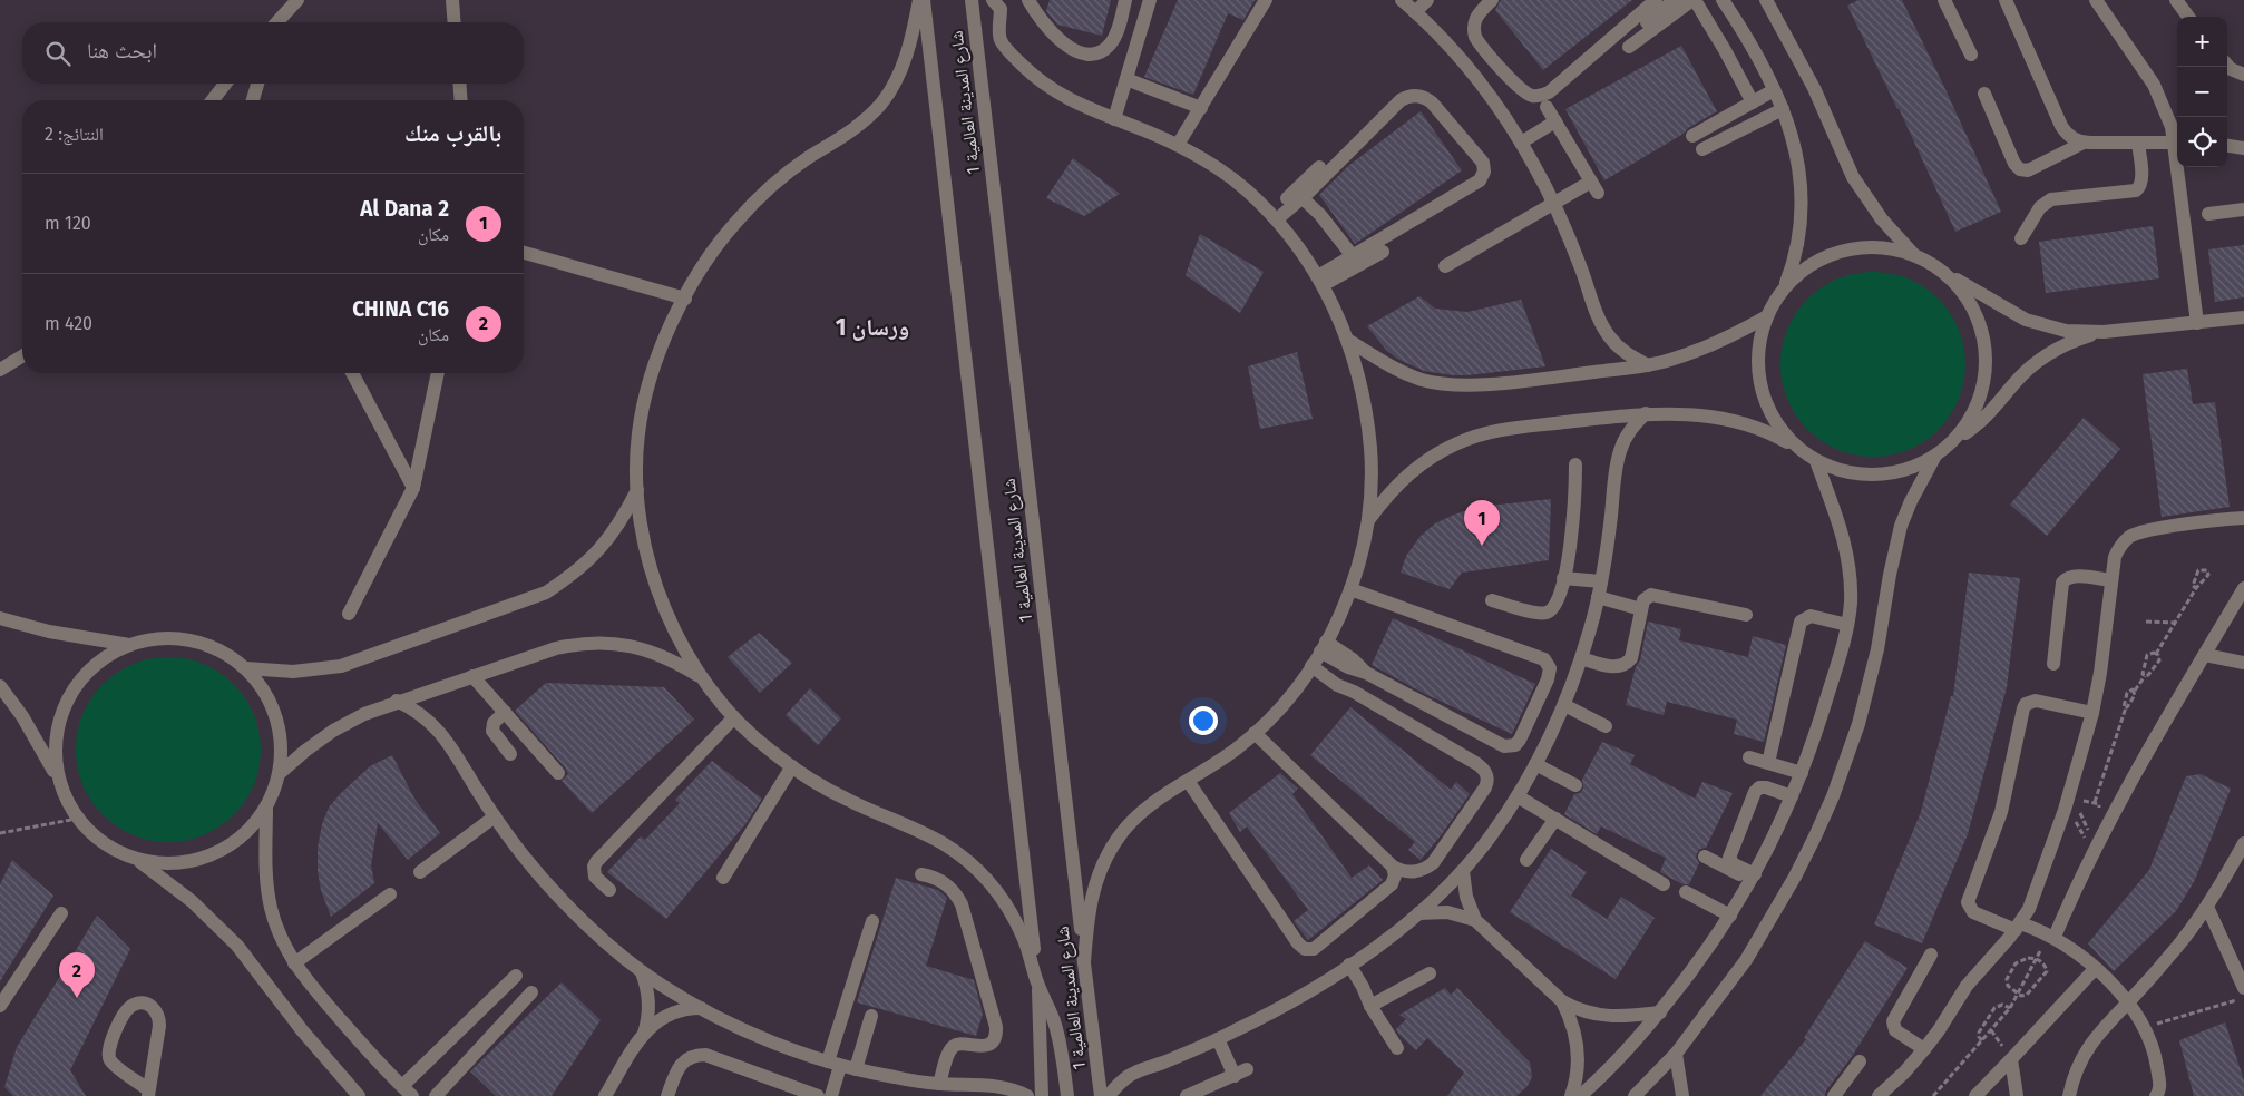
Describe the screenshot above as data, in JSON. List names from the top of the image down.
{
  "streets": {
    "street": ["شارع المدينة العالمية 1"]
  },
  "districts": ["ورسان 1"],
  "page": {
    "map_buttons": ["+", "−"],
    "search": "ابحث هنا",
    "heading": ["بالقرب منك", "النتائج: 2"],
    "list": [
      {
        "mark": "1",
        "name": "Al Dana 2",
        "note": "مكان",
        "value": "120 m"
      },
      {
        "mark": "2",
        "name": "CHINA C16",
        "note": "مكان",
        "value": "420 m"
      }
    ],
    "pins": ["1", "2"]
  }
}
